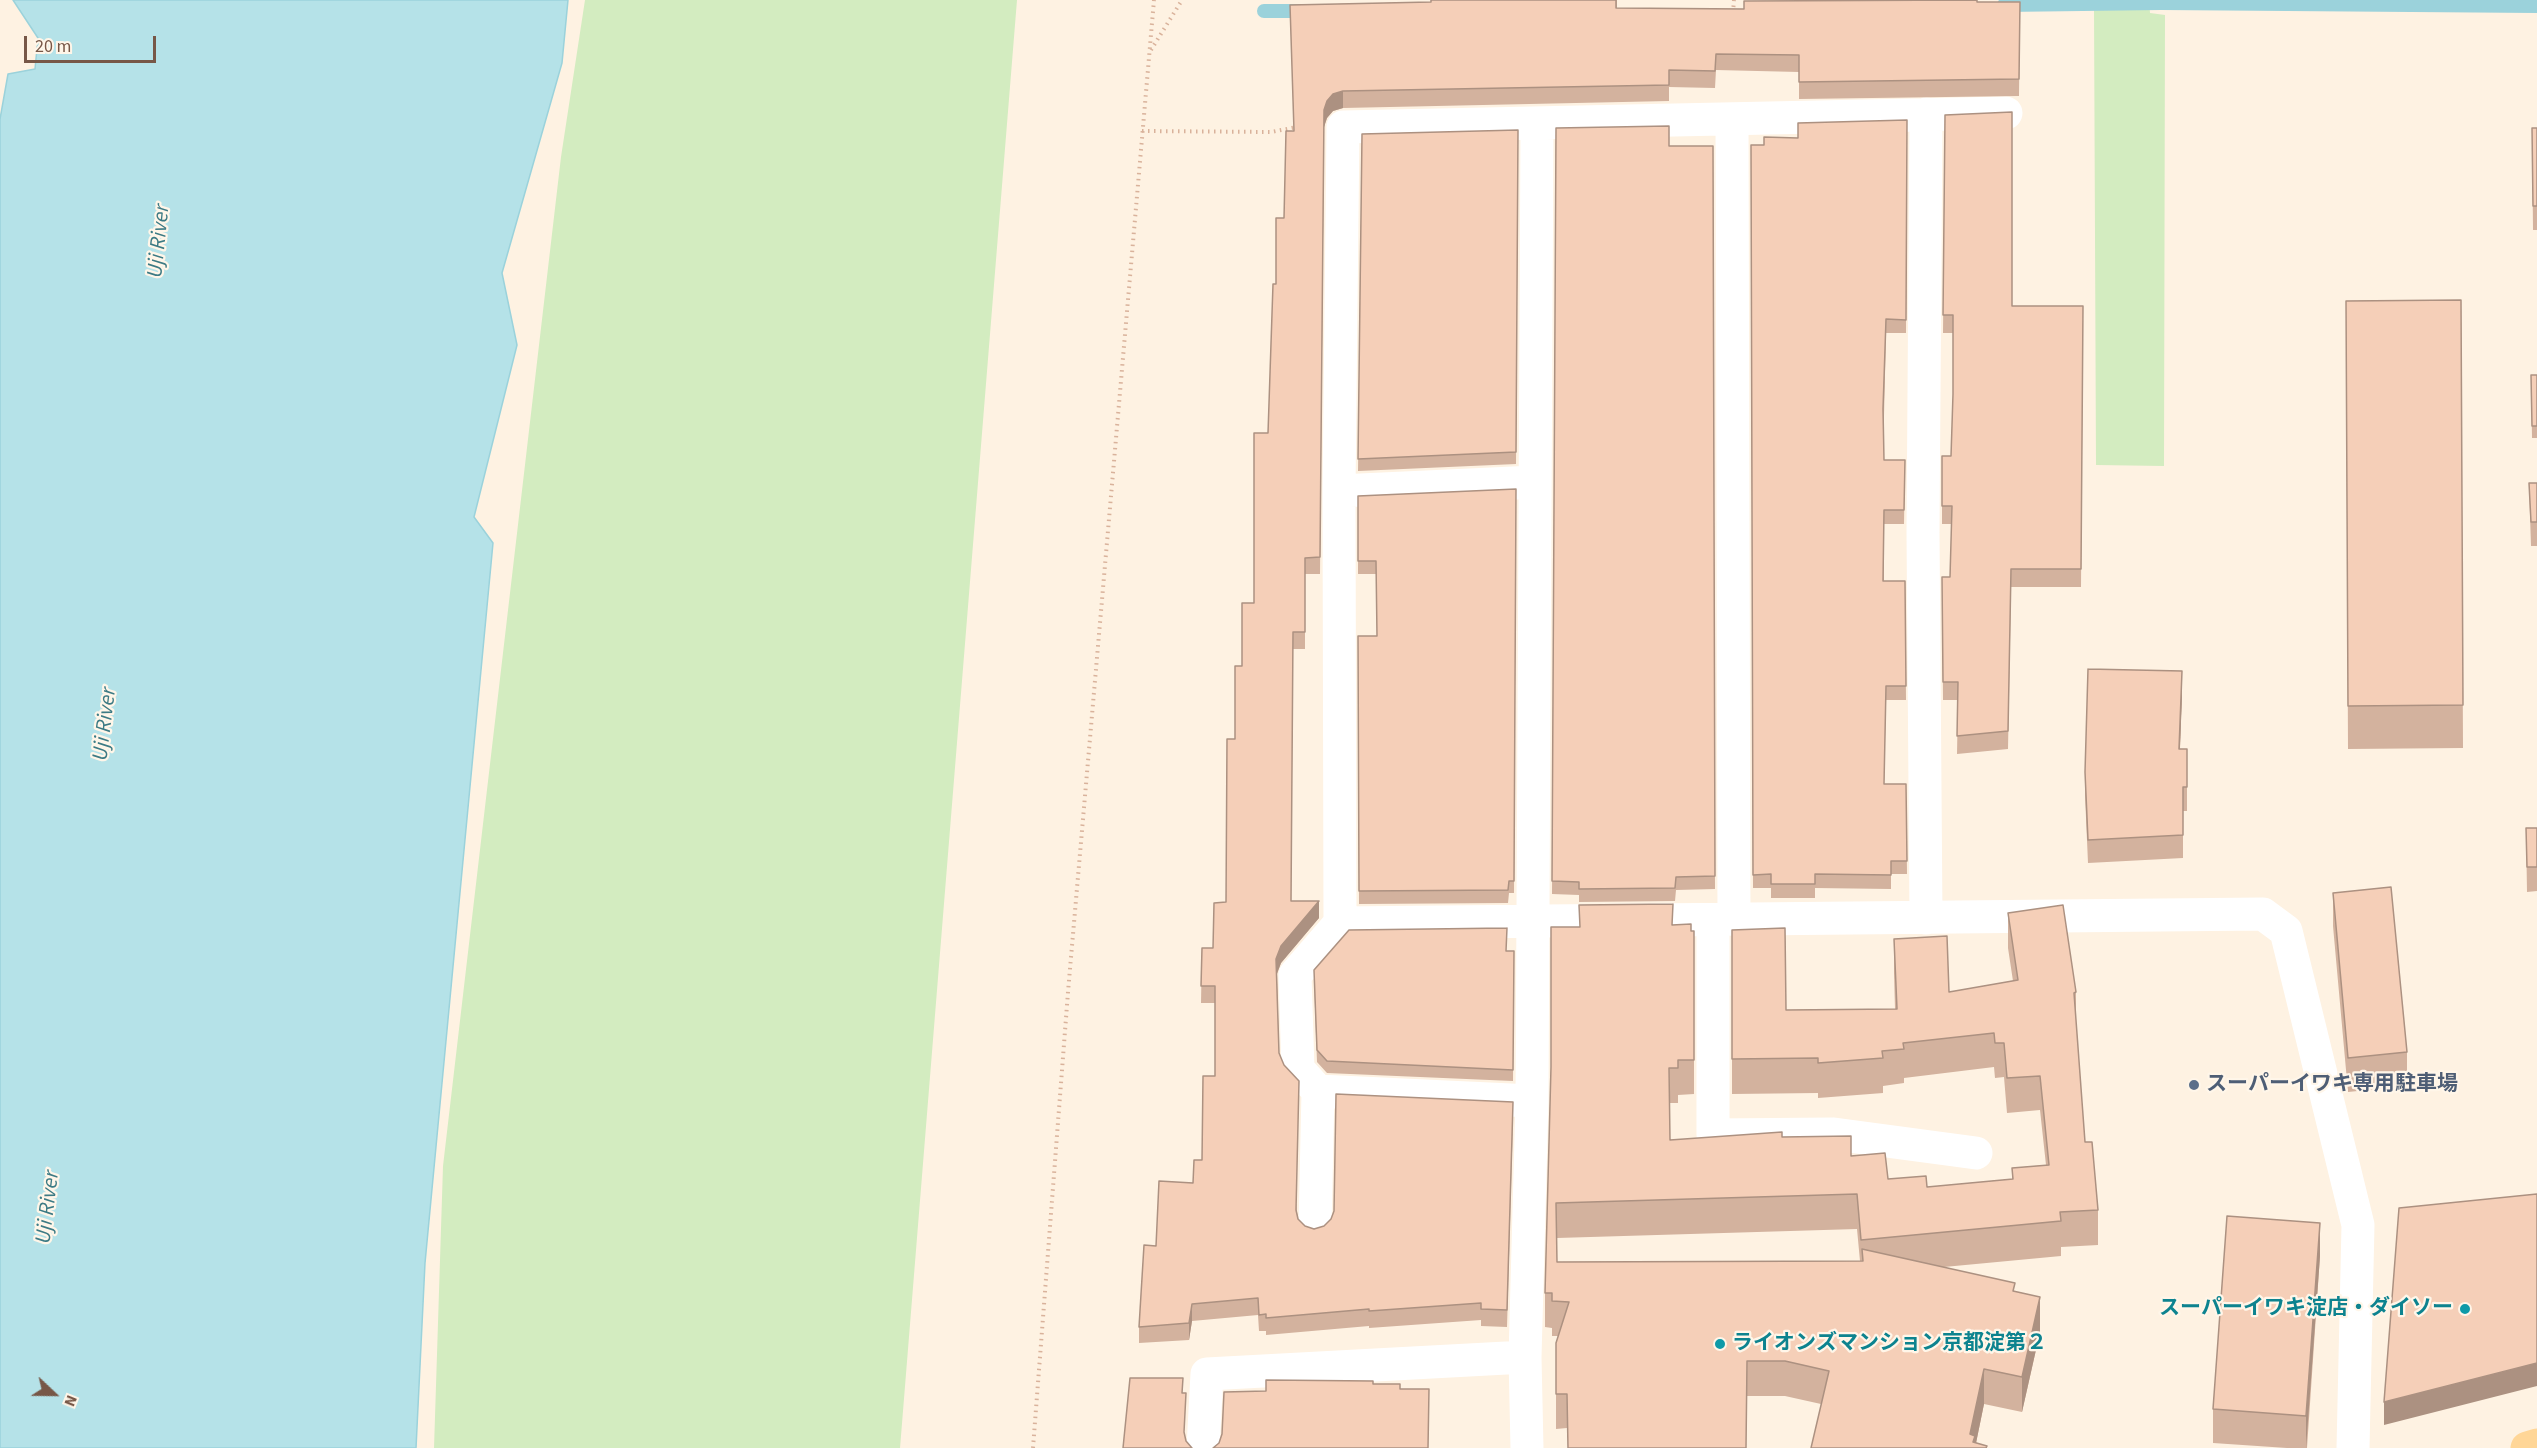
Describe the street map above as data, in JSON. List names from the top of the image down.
{
  "water": ["Uji River"],
  "places": ["スーパーイワキ専用駐車場", "スーパーイワキ淀店・ダイソー", "ライオンズマンション京都淀第２"],
  "scale_bar": "20 m",
  "north": "right"
}
